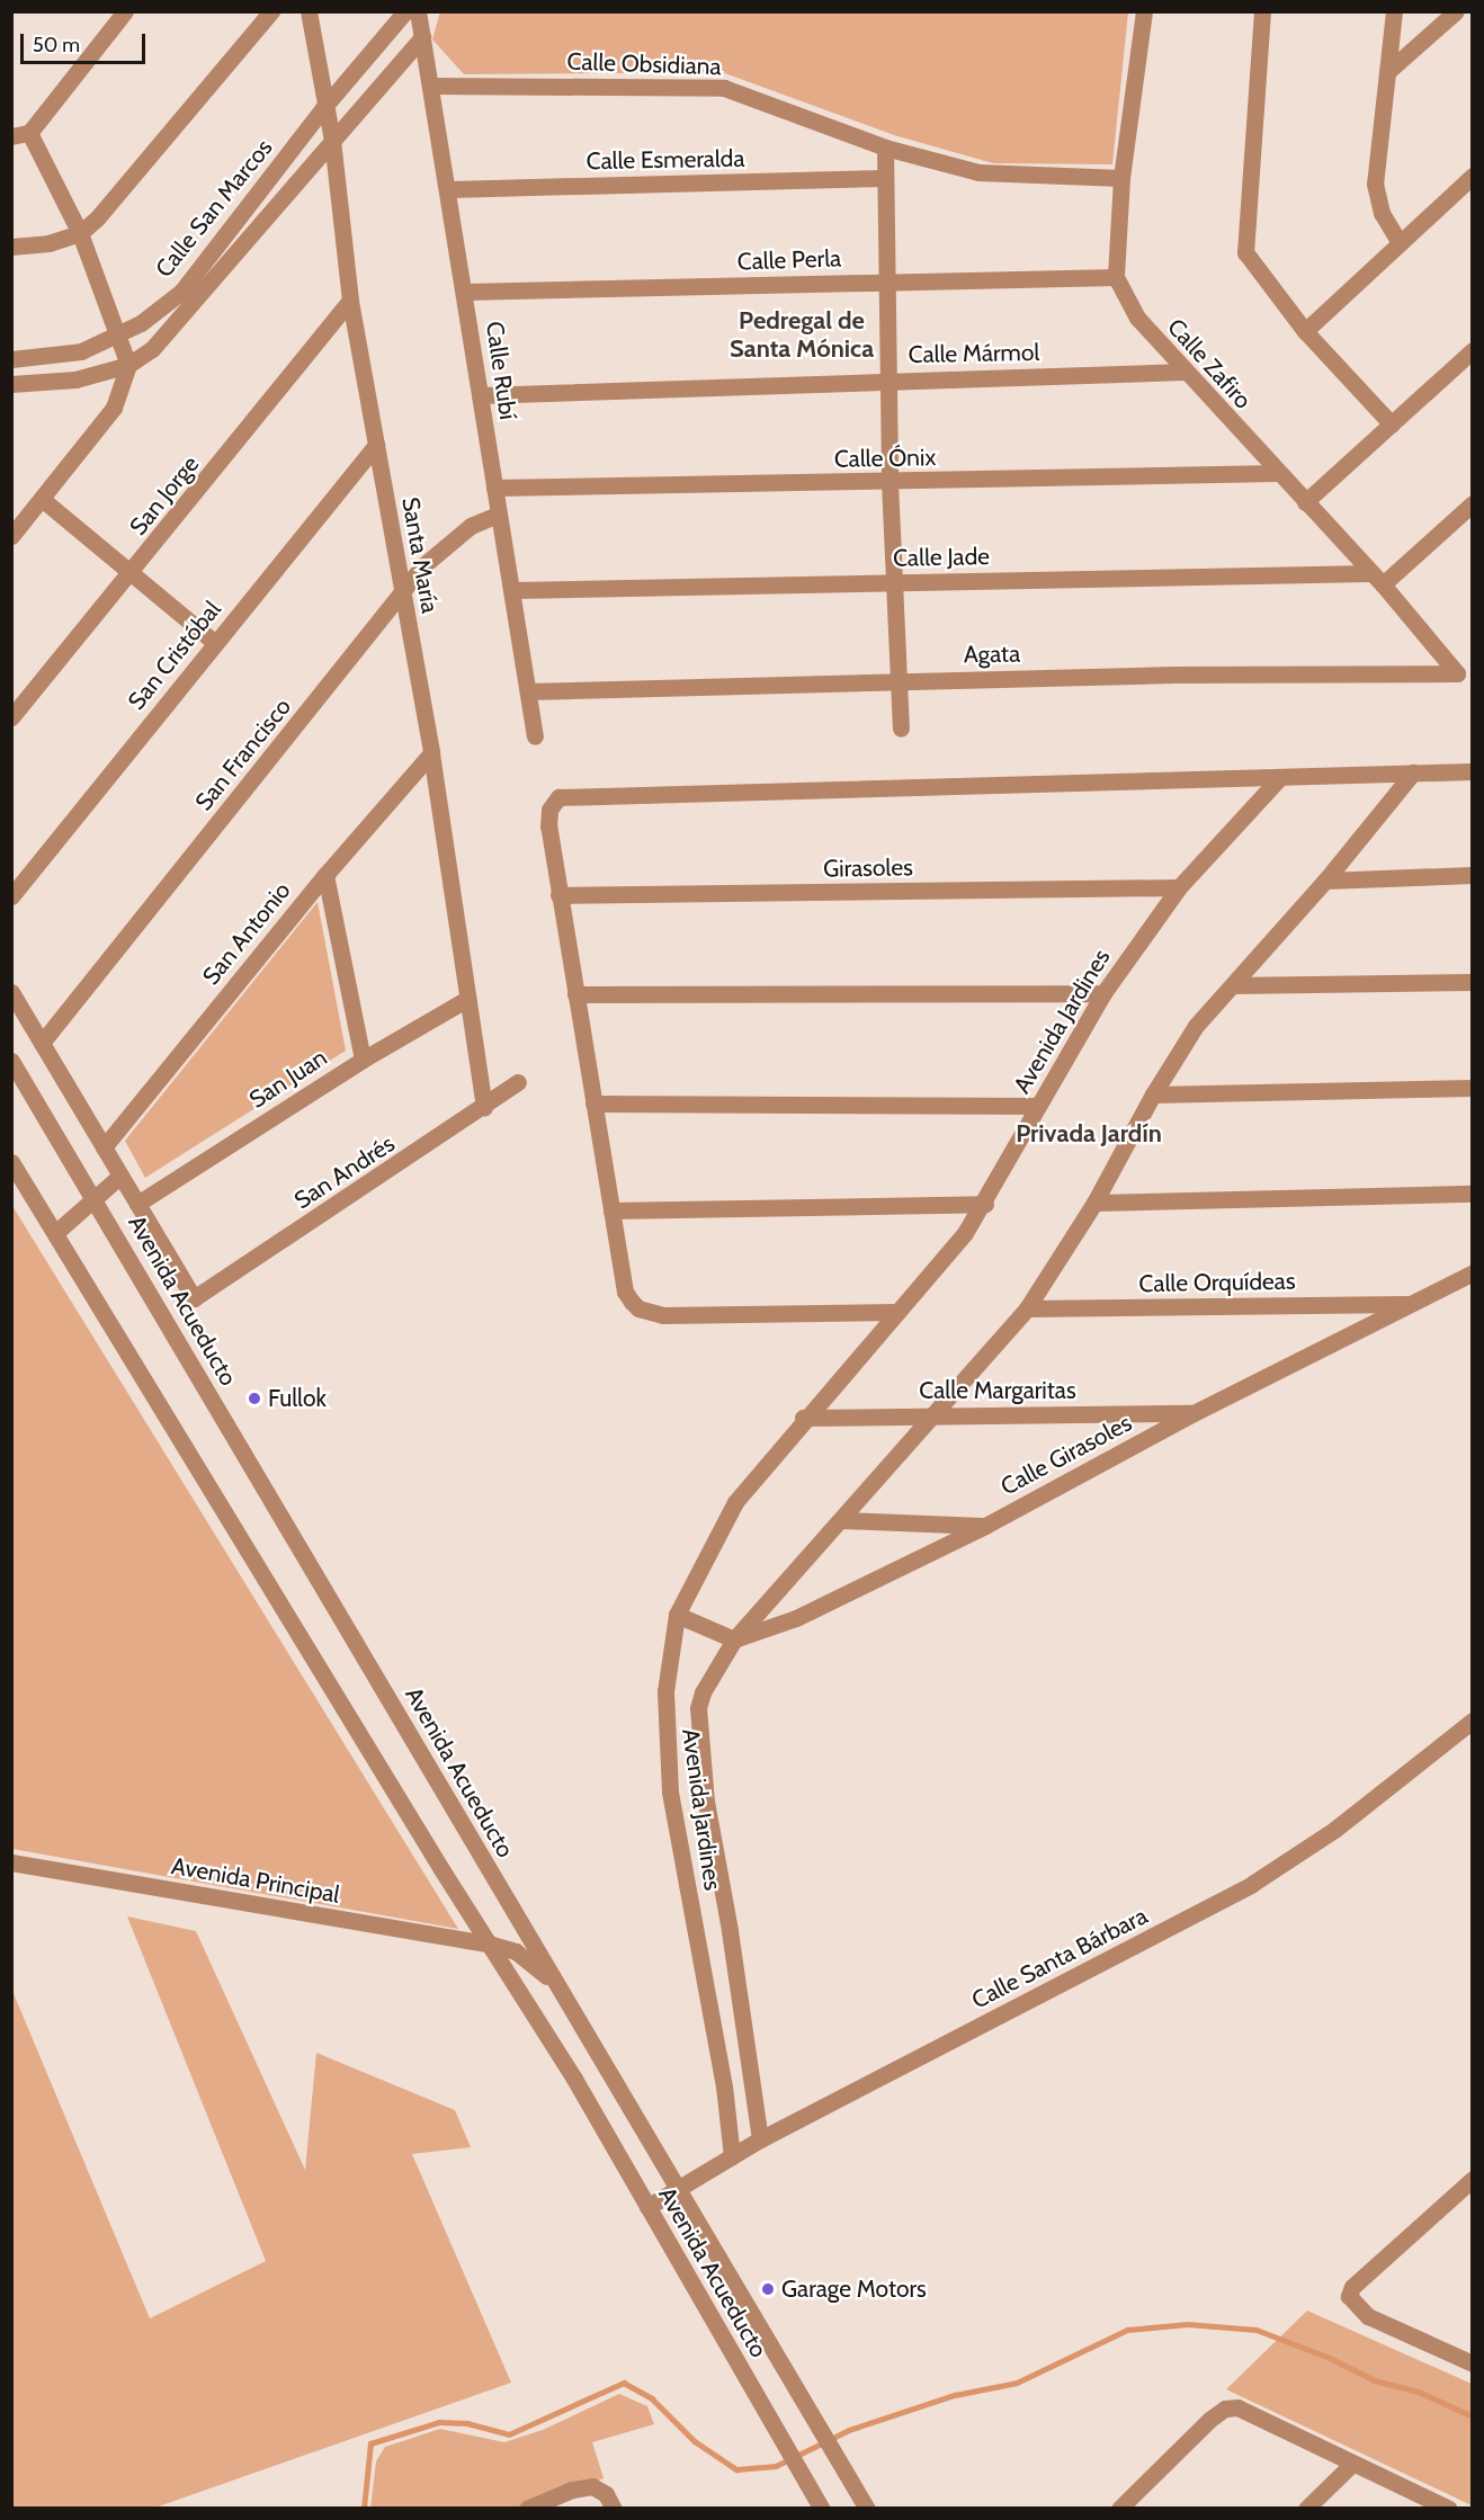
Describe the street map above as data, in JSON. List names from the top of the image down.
{
  "streets": {
    "street": [
      "Calle Obsidiana",
      "Calle Esmeralda",
      "Calle San Marcos",
      "Calle Perla",
      "Calle Mármol",
      "Calle Zafiro",
      "Calle Rubí",
      "Calle Ónix",
      "San Jorge",
      "Santa María",
      "Calle Jade",
      "Agata",
      "San Cristóbal",
      "San Francisco",
      "Girasoles",
      "San Antonio",
      "Avenida Jardines",
      "San Juan",
      "San Andrés",
      "Calle Orquídeas",
      "Avenida Acueducto",
      "Calle Margaritas",
      "Calle Girasoles",
      "Avenida Principal",
      "Calle Santa Bárbara"
    ]
  },
  "crossings": [
    ["Calle Obsidiana", "Calle Rubí"],
    ["Calle Esmeralda", "Calle Rubí"],
    ["Calle San Marcos", "Calle Rubí"],
    ["Calle San Marcos", "Santa María"],
    ["Calle Perla", "Calle Zafiro"],
    ["Calle Perla", "Calle Rubí"],
    ["Calle Mármol", "Calle Zafiro"],
    ["Calle Mármol", "Calle Rubí"],
    ["Calle Zafiro", "Calle Ónix"],
    ["Calle Zafiro", "Calle Jade"],
    ["Calle Zafiro", "Agata"],
    ["Calle Rubí", "Calle Ónix"],
    ["Calle Rubí", "Calle Jade"],
    ["Calle Rubí", "Agata"],
    ["Calle Rubí", "San Francisco"],
    ["San Jorge", "Santa María"],
    ["Santa María", "San Cristóbal"],
    ["Santa María", "San Francisco"],
    ["Santa María", "San Antonio"],
    ["Santa María", "San Juan"],
    ["Santa María", "San Andrés"],
    ["Girasoles", "Avenida Jardines"],
    ["Avenida Jardines", "Calle Orquídeas"],
    ["Avenida Jardines", "Calle Margaritas"],
    ["Avenida Jardines", "Calle Girasoles"],
    ["Avenida Jardines", "Calle Santa Bárbara"],
    ["San Juan", "San Andrés"],
    ["Calle Orquídeas", "Calle Girasoles"],
    ["Avenida Acueducto", "Avenida Principal"],
    ["Avenida Acueducto", "Calle Santa Bárbara"],
    ["Calle Margaritas", "Calle Girasoles"]
  ],
  "districts": ["Pedregal de Santa Mónica", "Privada Jardín"],
  "places": ["Fullok", "Garage Motors"],
  "scale_bar": "50 m"
}
